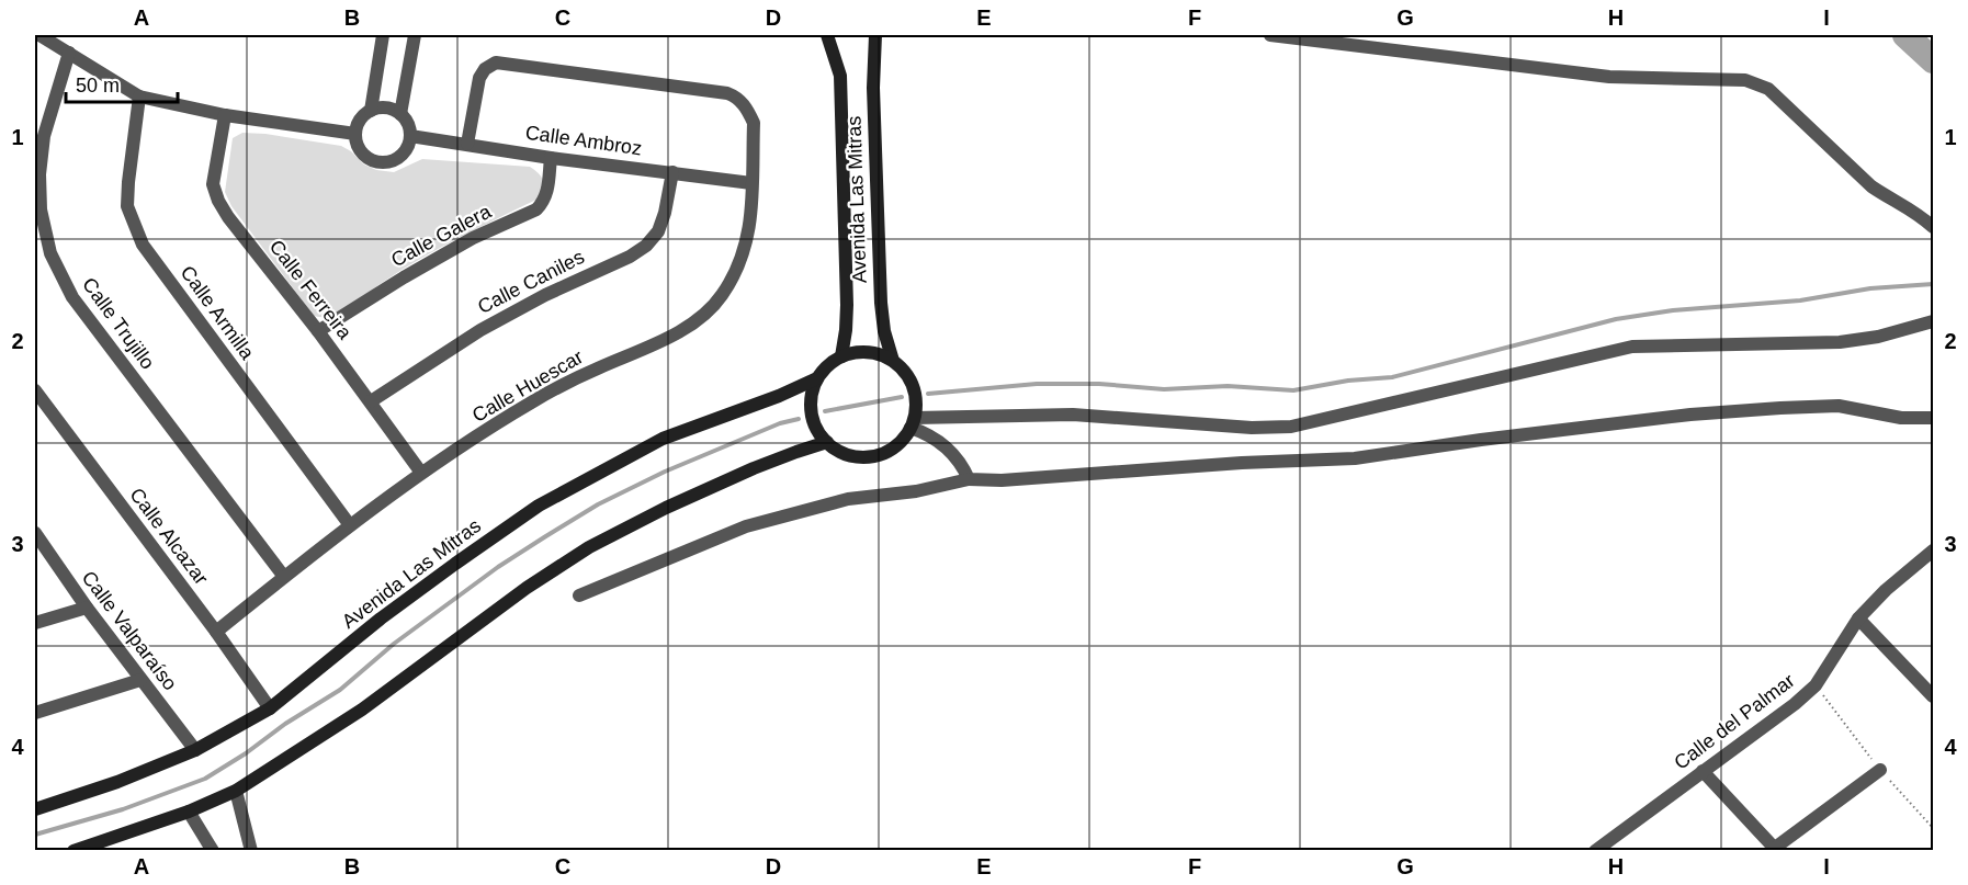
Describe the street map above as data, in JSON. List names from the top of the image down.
{
  "streets": {
    "street": [
      "Calle Ambroz",
      "Avenida Las Mitras",
      "Calle Galera",
      "Calle Caniles",
      "Calle Ferreira",
      "Calle Armilla",
      "Calle Trujillo",
      "Calle Huescar",
      "Calle Alcazar",
      "Calle Valparaíso",
      "Calle del Palmar"
    ]
  },
  "crossings": [
    ["Calle Ambroz", "Calle Galera"],
    ["Calle Ambroz", "Calle Caniles"],
    ["Calle Ambroz", "Calle Huescar"],
    ["Avenida Las Mitras", "Calle Alcazar"],
    ["Avenida Las Mitras", "Calle Valparaíso"],
    ["Calle Galera", "Calle Ferreira"],
    ["Calle Caniles", "Calle Ferreira"],
    ["Calle Ferreira", "Calle Huescar"],
    ["Calle Armilla", "Calle Huescar"],
    ["Calle Trujillo", "Calle Huescar"],
    ["Calle Huescar", "Calle Alcazar"]
  ],
  "scale_bar": "50 m",
  "grid": {
    "columns": [
      "A",
      "B",
      "C",
      "D",
      "E",
      "F",
      "G",
      "H",
      "I"
    ],
    "rows": [
      "1",
      "2",
      "3",
      "4"
    ]
  }
}
